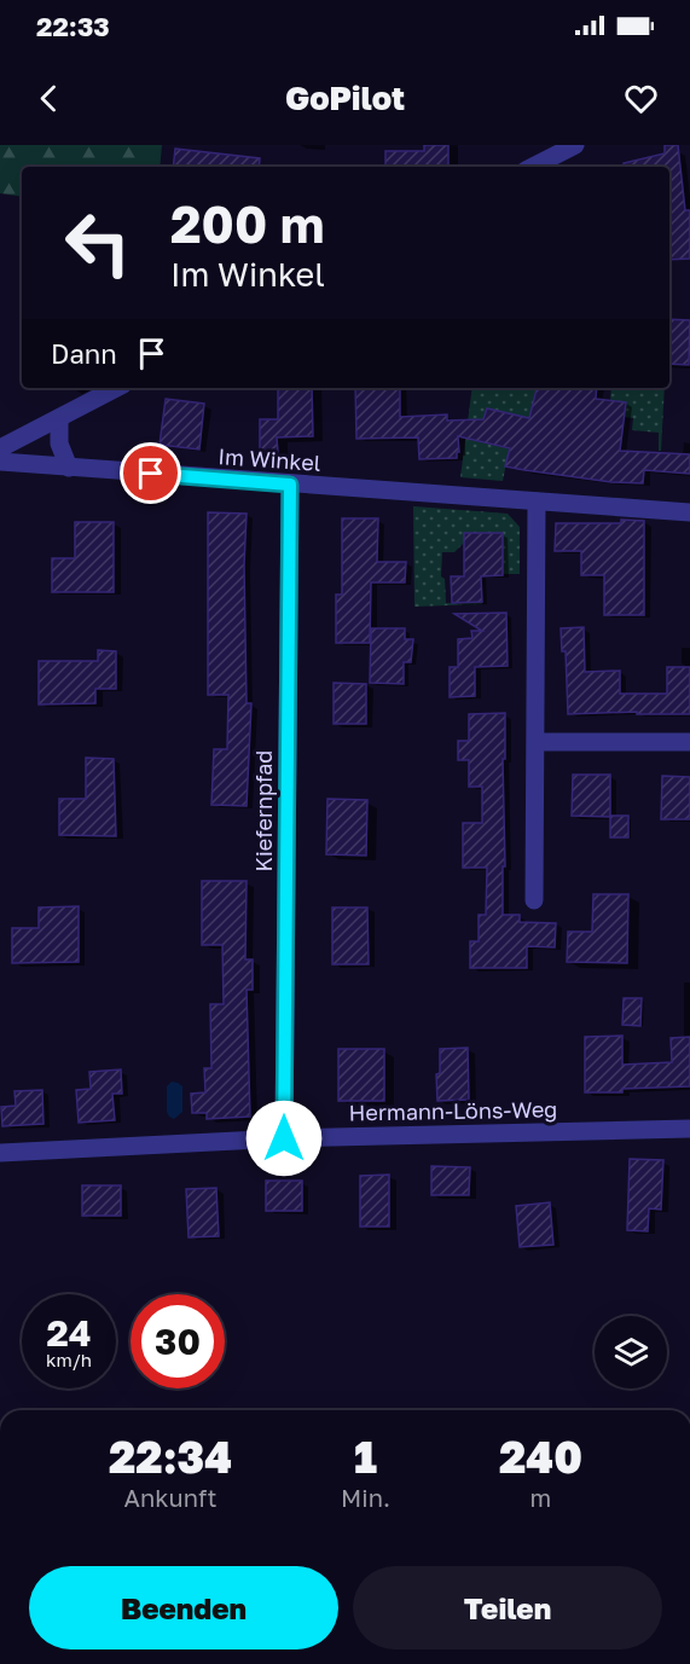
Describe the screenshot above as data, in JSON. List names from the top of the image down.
{
  "streets": {
    "street": ["Im Winkel", "Kiefernpfad", "Hermann-Löns-Weg"]
  },
  "crossings": [
    ["Im Winkel", "Kiefernpfad"],
    ["Kiefernpfad", "Hermann-Löns-Weg"]
  ],
  "page": {
    "status": "22:33",
    "header": "GoPilot",
    "turn": ["200 m", "Im Winkel"],
    "then": "Dann",
    "speed": "24 km/h",
    "limit": "30",
    "eta": [
      "22:34",
      "Ankunft",
      "1",
      "Min.",
      "240",
      "m"
    ],
    "buttons": ["Beenden", "Teilen"]
  }
}
